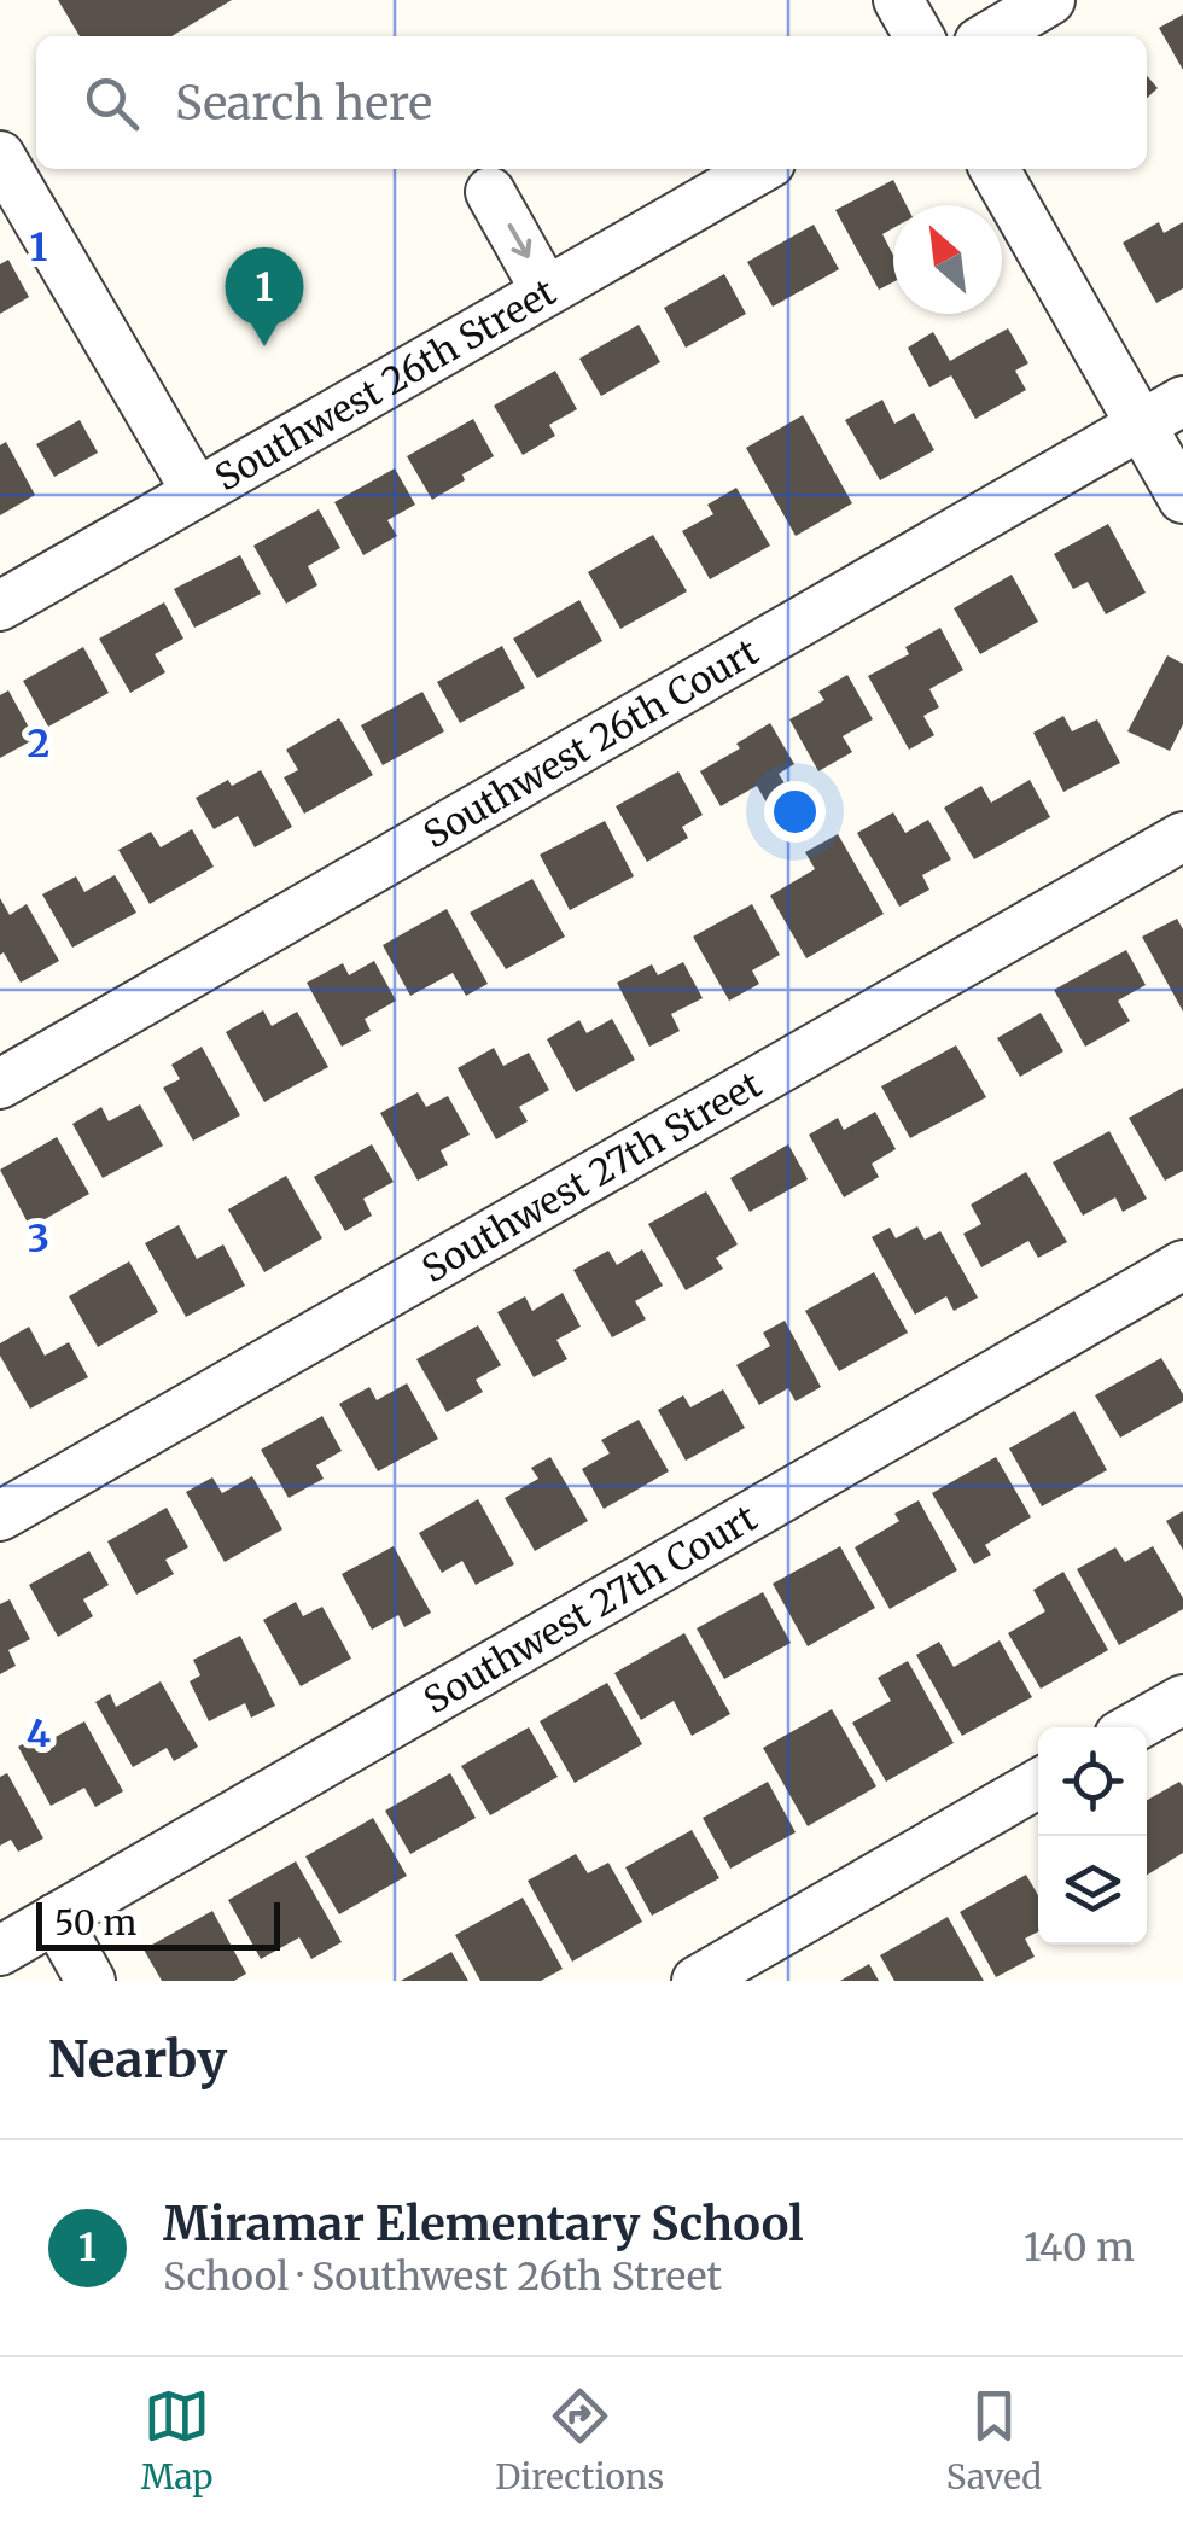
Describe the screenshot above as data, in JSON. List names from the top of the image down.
{
  "streets": {
    "street": [
      "Southwest 26th Street",
      "Southwest 26th Court",
      "Southwest 27th Street",
      "Southwest 27th Court"
    ]
  },
  "scale_bar": "50 m",
  "north": "top left",
  "page": {
    "search": "Search here",
    "pins": "1",
    "scale": "50 m",
    "heading": "Nearby",
    "list": [
      {
        "mark": "1",
        "name": "Miramar Elementary School",
        "note": "School · Southwest 26th Street",
        "value": "140 m"
      }
    ],
    "nav": ["Map", "Directions", "Saved"]
  },
  "grid": {
    "rows": [
      "1",
      "2",
      "3",
      "4"
    ]
  }
}
